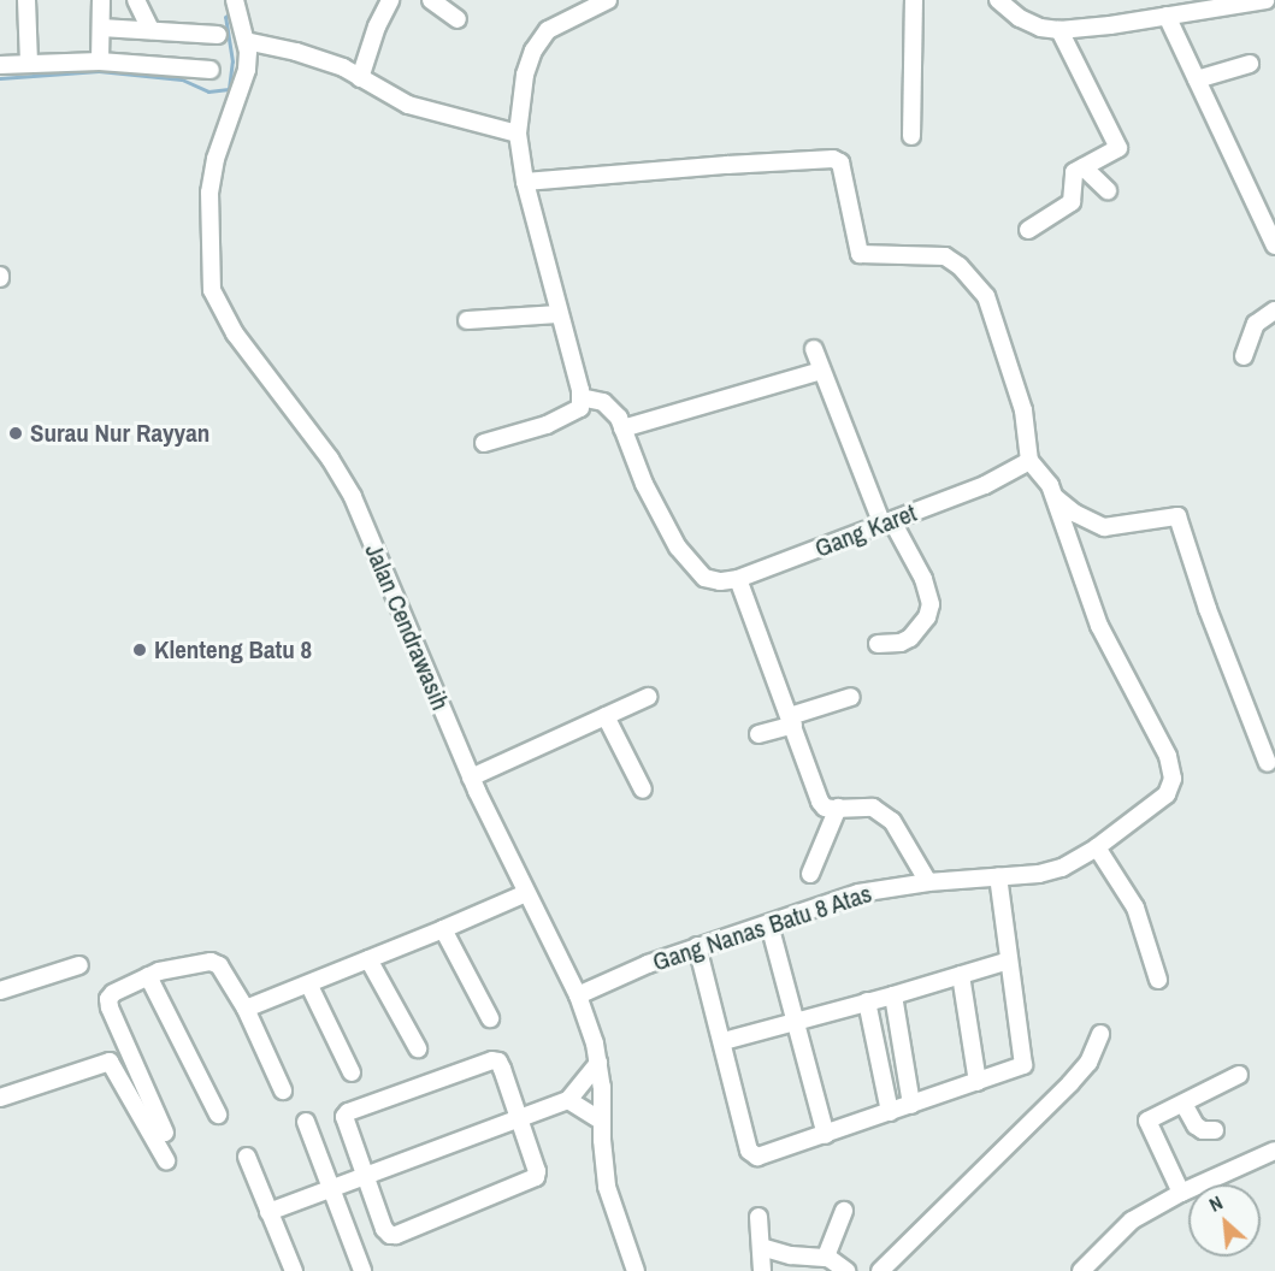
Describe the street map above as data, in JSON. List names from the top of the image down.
{
  "streets": {
    "street": ["Gang Karet", "Jalan Cendrawasih", "Gang Nanas Batu 8 Atas"]
  },
  "crossings": [
    ["Gang Karet", "Gang Nanas Batu 8 Atas"],
    ["Jalan Cendrawasih", "Gang Nanas Batu 8 Atas"]
  ],
  "places": ["Surau Nur Rayyan", "Klenteng Batu 8"],
  "north": "top left"
}
